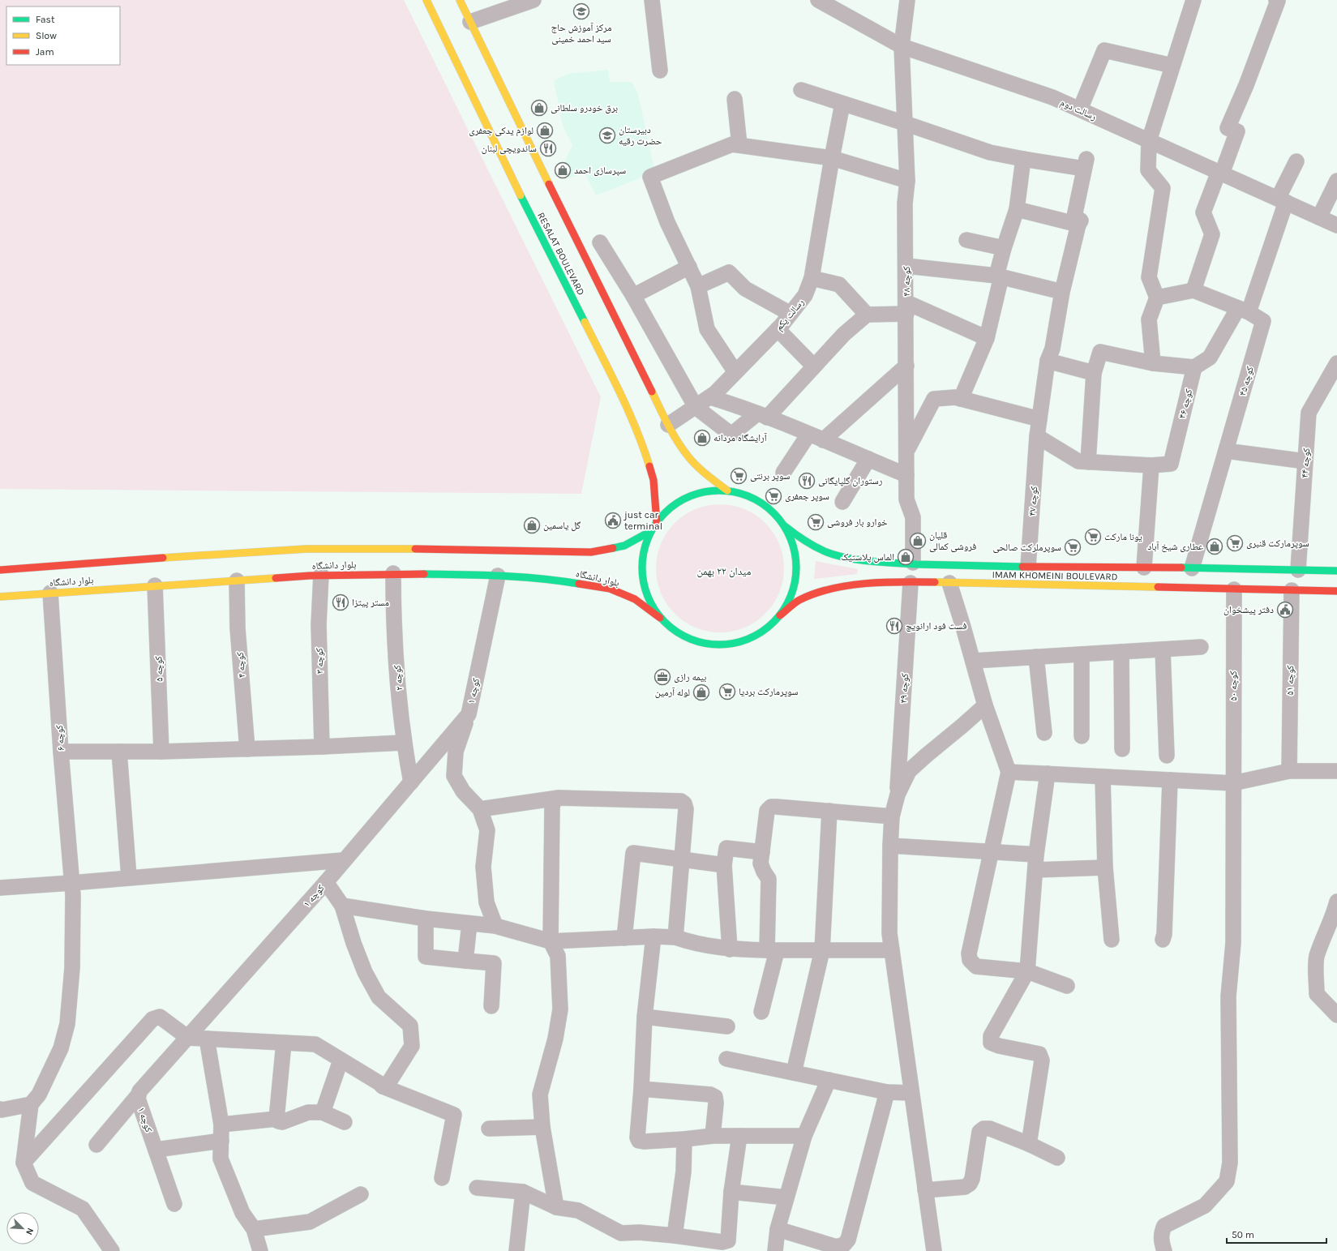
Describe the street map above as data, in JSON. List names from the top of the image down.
{
  "streets": {
    "main road": ["RESALAT BOULEVARD", "بلوار دانشگاه", "IMAM KHOMEINI BOULEVARD"],
    "street": [
      "رسالت دوم",
      "کوچه ۴۸",
      "رسالت یکم",
      "کوچه ۴۵",
      "کوچه ۴۶",
      "کوچه ۴۴",
      "کوچه ۴۷",
      "کوچه ۳",
      "کوچه ۴",
      "کوچه ۵",
      "کوچه ۲",
      "کوچه ۵۱",
      "کوچه ۵۰",
      "کوچه ۴۹",
      "کوچه ۱",
      "کوچه ۶"
    ]
  },
  "crossings": [
    ["رسالت دوم", "کوچه ۴۸"],
    ["RESALAT BOULEVARD", "رسالت یکم"],
    ["کوچه ۴۸", "IMAM KHOMEINI BOULEVARD"],
    ["کوچه ۴۵", "IMAM KHOMEINI BOULEVARD"],
    ["کوچه ۴۴", "IMAM KHOMEINI BOULEVARD"],
    ["کوچه ۴۷", "IMAM KHOMEINI BOULEVARD"],
    ["بلوار دانشگاه", "کوچه ۳"],
    ["بلوار دانشگاه", "کوچه ۴"],
    ["بلوار دانشگاه", "کوچه ۵"],
    ["بلوار دانشگاه", "کوچه ۲"],
    ["بلوار دانشگاه", "کوچه ۱"],
    ["بلوار دانشگاه", "کوچه ۶"],
    ["IMAM KHOMEINI BOULEVARD", "کوچه ۵۱"],
    ["IMAM KHOMEINI BOULEVARD", "کوچه ۵۰"],
    ["IMAM KHOMEINI BOULEVARD", "کوچه ۴۹"],
    ["کوچه ۲", "کوچه ۱"]
  ],
  "districts": ["میدان ۲۲ بهمن"],
  "places": {
    "school or university": ["مرکز آموزش حاج سید احمد خمینی", "دبیرستان حضرت رقیه"],
    "shop": [
      "برق خودرو سلطانی",
      "لوازم یدکی جعفری",
      "سپرسازی احمد",
      "آرایشگاه مردانه",
      "گل یاسمین",
      "قلیان فروشی کمالی",
      "عطاری شیخ آباد",
      "الماس پلاستیک",
      "لوله آرمین"
    ],
    "restaurant": [
      "ساندویچی لبنان",
      "رستوران گلپایگانی",
      "مستر پیتزا",
      "فست فود ارانویچ"
    ],
    "supermarket": [
      "سوپر برنتی",
      "سوپر جعفری",
      "خوارو بار فروشی",
      "یونا مارکت",
      "سوپرمارکت قنبری",
      "سوپرملرکت صالحی",
      "سوپرمارکت بردیا"
    ],
    "public building": ["just car terminal", "دفتر پیشخوان"],
    "office": ["بیمه رازی"]
  },
  "legend": ["Fast", "Slow", "Jam"],
  "scale_bar": "50 m",
  "north": "bottom right"
}
